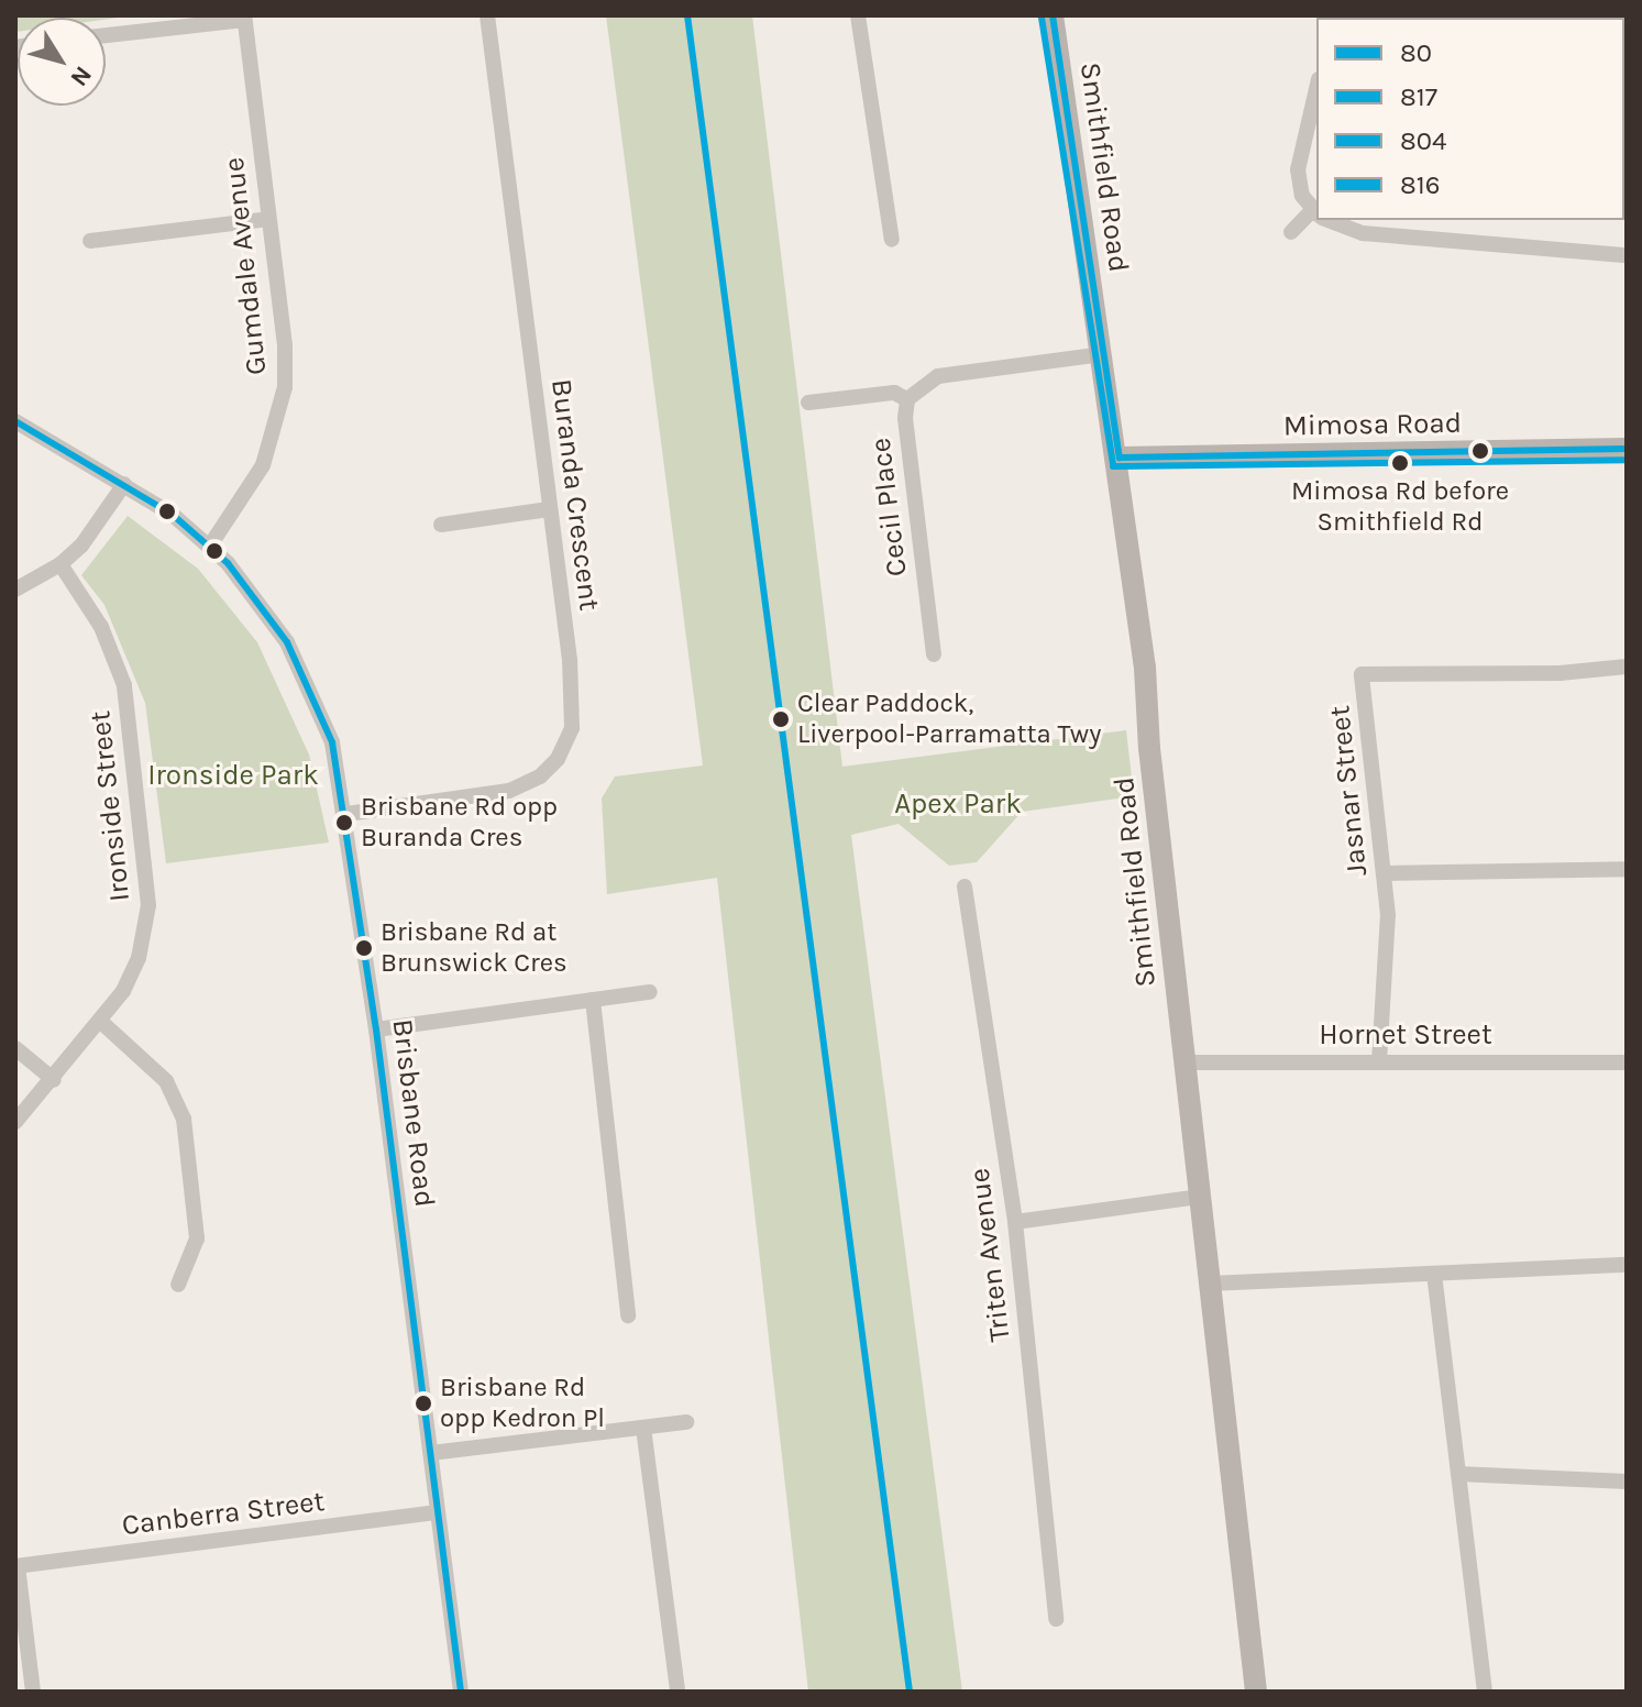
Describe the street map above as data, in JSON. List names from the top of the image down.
{
  "streets": {
    "main road": ["Smithfield Road", "Mimosa Road"],
    "street": [
      "Gumdale Avenue",
      "Buranda Crescent",
      "Cecil Place",
      "Jasnar Street",
      "Ironside Street",
      "Hornet Street",
      "Brisbane Road",
      "Triten Avenue",
      "Canberra Street"
    ]
  },
  "crossings": [
    ["Smithfield Road", "Mimosa Road"],
    ["Smithfield Road", "Cecil Place"],
    ["Smithfield Road", "Hornet Street"],
    ["Gumdale Avenue", "Brisbane Road"],
    ["Buranda Crescent", "Brisbane Road"],
    ["Jasnar Street", "Hornet Street"],
    ["Brisbane Road", "Canberra Street"]
  ],
  "parks": ["Ironside Park", "Apex Park"],
  "places": [
    "Mimosa Rd before Smithfield Rd",
    "Clear Paddock, Liverpool-Parramatta Twy",
    "Brisbane Rd opp Buranda Cres",
    "Brisbane Rd at Brunswick Cres",
    "Brisbane Rd opp Kedron Pl"
  ],
  "lines": [
    "transit line 80",
    "transit line 804",
    "transit line 816",
    "transit line 817"
  ],
  "legend": [
    "80",
    "817",
    "804",
    "816"
  ],
  "north": "bottom right"
}
